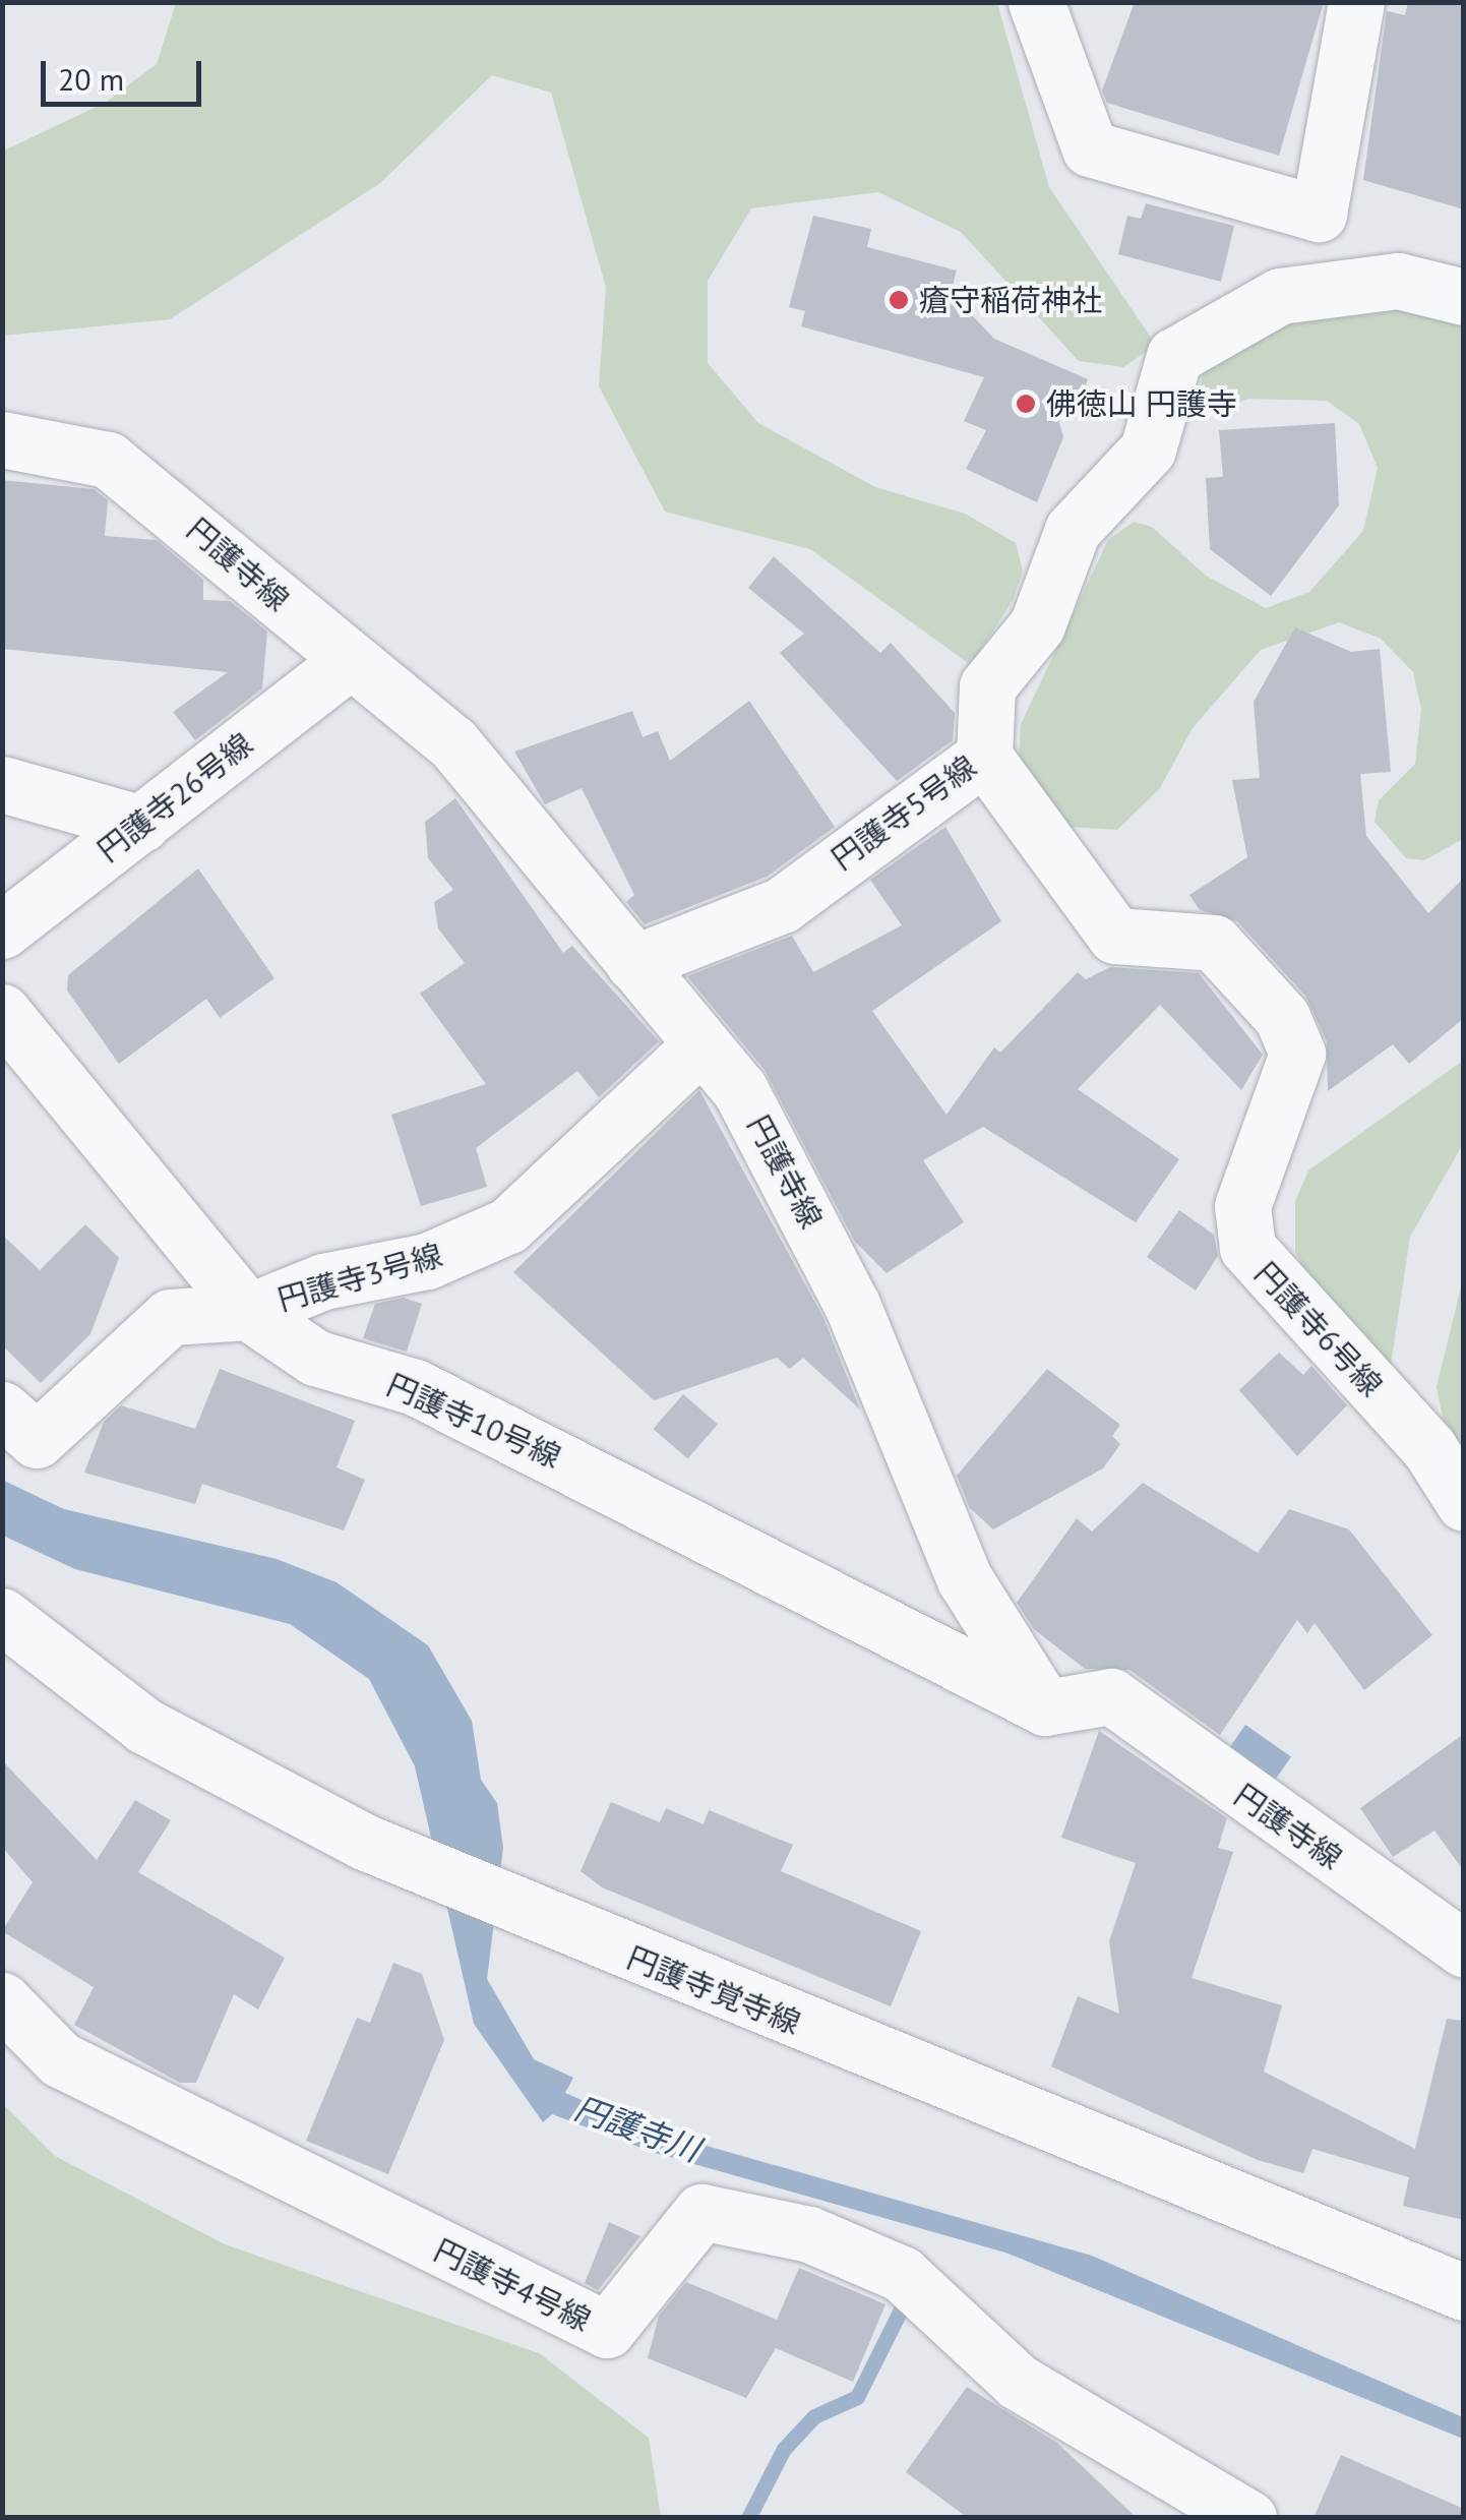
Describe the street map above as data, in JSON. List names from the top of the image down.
{
  "streets": {
    "street": [
      "円護寺線",
      "円護寺26号線",
      "円護寺5号線",
      "円護寺3号線",
      "円護寺6号線",
      "円護寺10号線",
      "円護寺覚寺線",
      "円護寺4号線"
    ]
  },
  "crossings": [
    ["円護寺線", "円護寺26号線"],
    ["円護寺線", "円護寺5号線"],
    ["円護寺線", "円護寺3号線"],
    ["円護寺線", "円護寺10号線"],
    ["円護寺5号線", "円護寺6号線"],
    ["円護寺3号線", "円護寺10号線"]
  ],
  "water": ["円護寺川"],
  "places": ["瘡守稲荷神社", "佛徳山 円護寺"],
  "scale_bar": "20 m"
}
